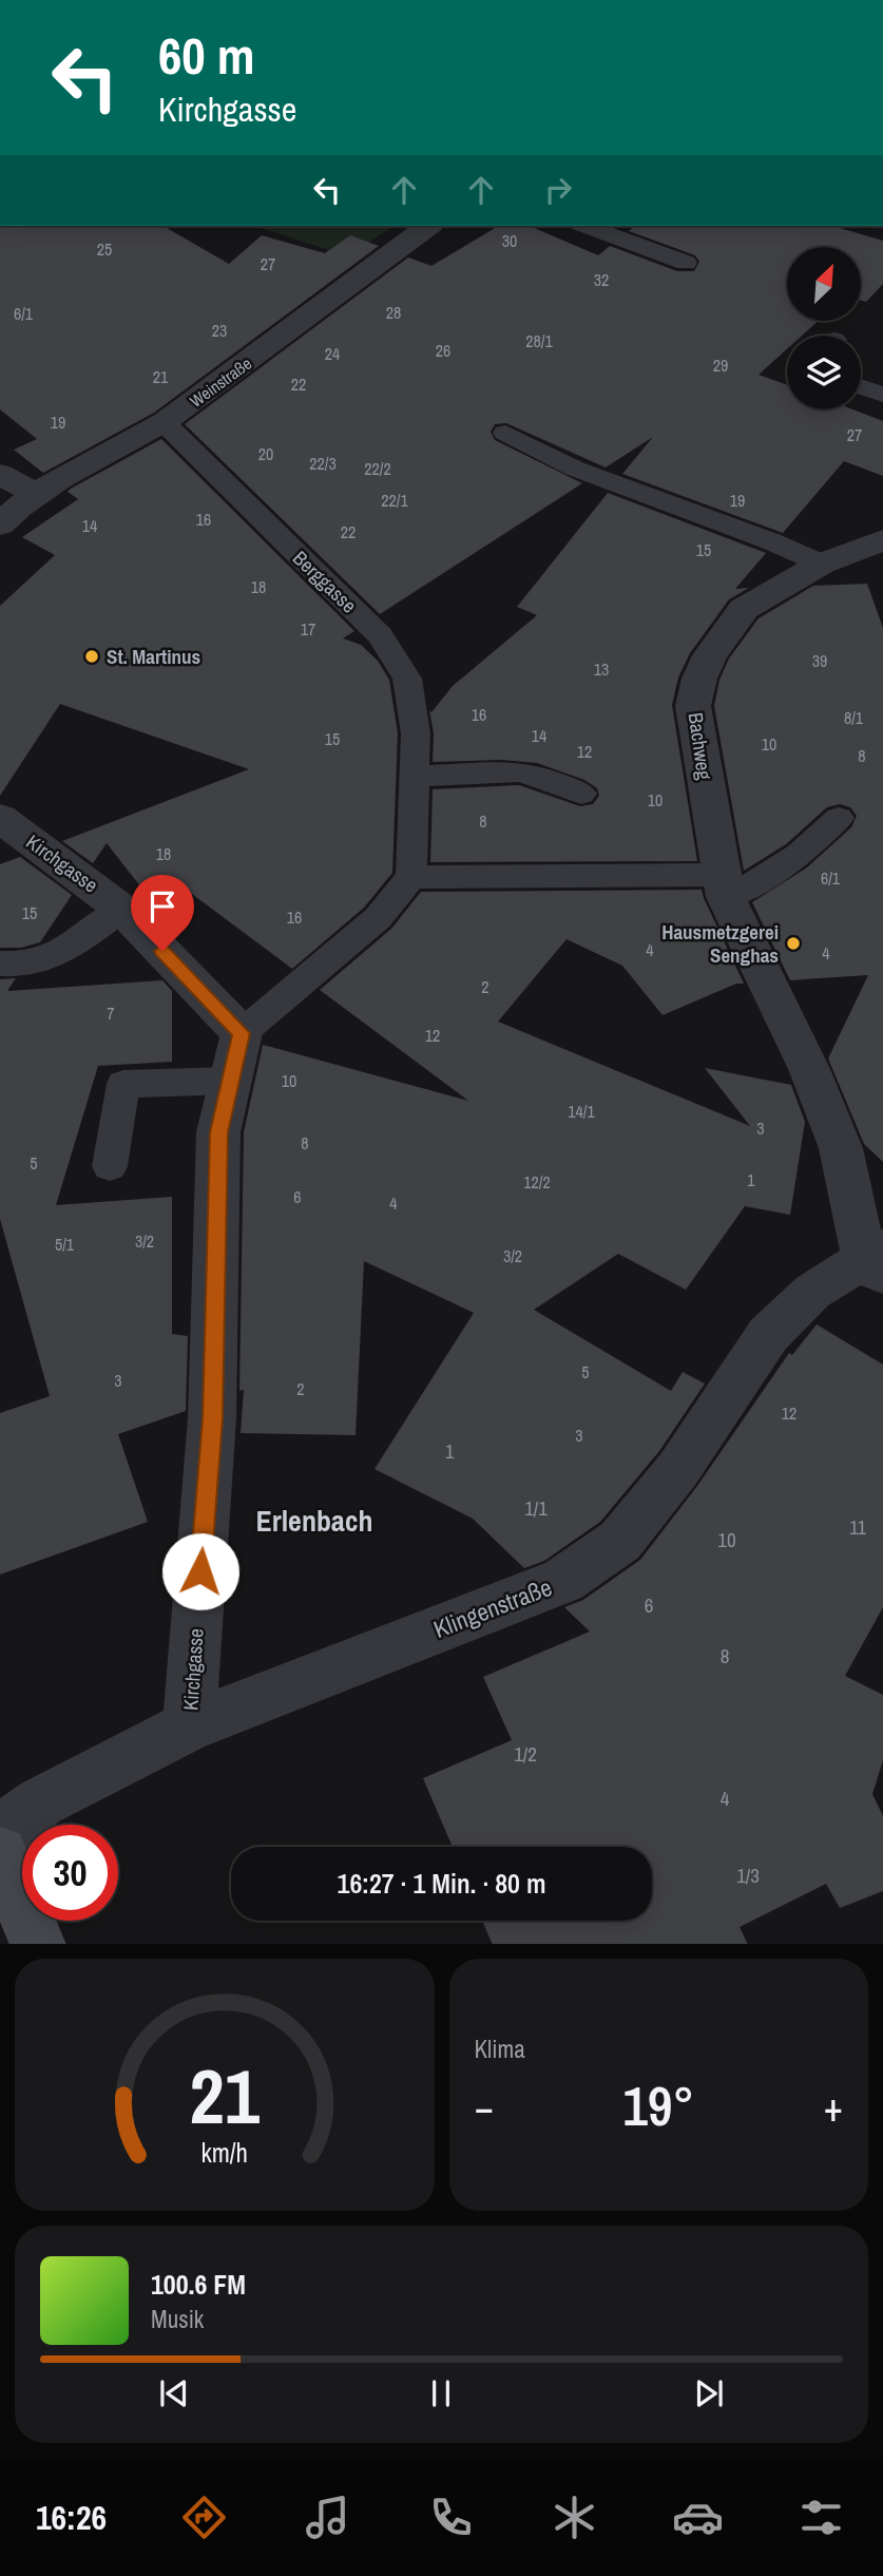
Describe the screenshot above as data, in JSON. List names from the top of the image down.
{
  "streets": {
    "street": [
      "Weinstraße",
      "Bachweg",
      "Kirchgasse",
      "Klingenstraße"
    ],
    "lane": ["Berggasse"]
  },
  "crossings": [
    ["Weinstraße", "Berggasse"],
    ["Bachweg", "Klingenstraße"],
    ["Kirchgasse", "Klingenstraße"]
  ],
  "districts": ["Erlenbach"],
  "places": ["St. Martinus", "Hausmetzgerei Senghas"],
  "house_numbers": [
    "30",
    "25",
    "27",
    "32",
    "28",
    "6/1",
    "23",
    "28/1",
    "26",
    "24",
    "29",
    "21",
    "22",
    "19",
    "27",
    "20",
    "22/3",
    "22/2",
    "22/1",
    "19",
    "16",
    "14",
    "22",
    "15",
    "18",
    "17",
    "39",
    "13",
    "16",
    "8/1",
    "14",
    "15",
    "10",
    "12",
    "8",
    "10",
    "8",
    "18",
    "6/1",
    "15",
    "16",
    "4",
    "4",
    "2",
    "7",
    "12",
    "10",
    "14/1",
    "3",
    "8",
    "5",
    "1",
    "12/2",
    "6",
    "4",
    "3/2",
    "5/1",
    "3/2",
    "5",
    "3",
    "2",
    "12",
    "3",
    "1",
    "1/1",
    "11",
    "10",
    "6",
    "8",
    "1/2",
    "4",
    "1/3"
  ],
  "north": "top right",
  "page": {
    "turn": ["60 m", "Kirchgasse"],
    "limit": "30",
    "trip": "16:27 · 1 Min. · 80 m",
    "tile": "Klima",
    "heat": ["−", "19°", "+"],
    "song": ["100.6 FM", "Musik"],
    "tabs": "16:26",
    "gauge": ["21", "km/h"]
  }
}
